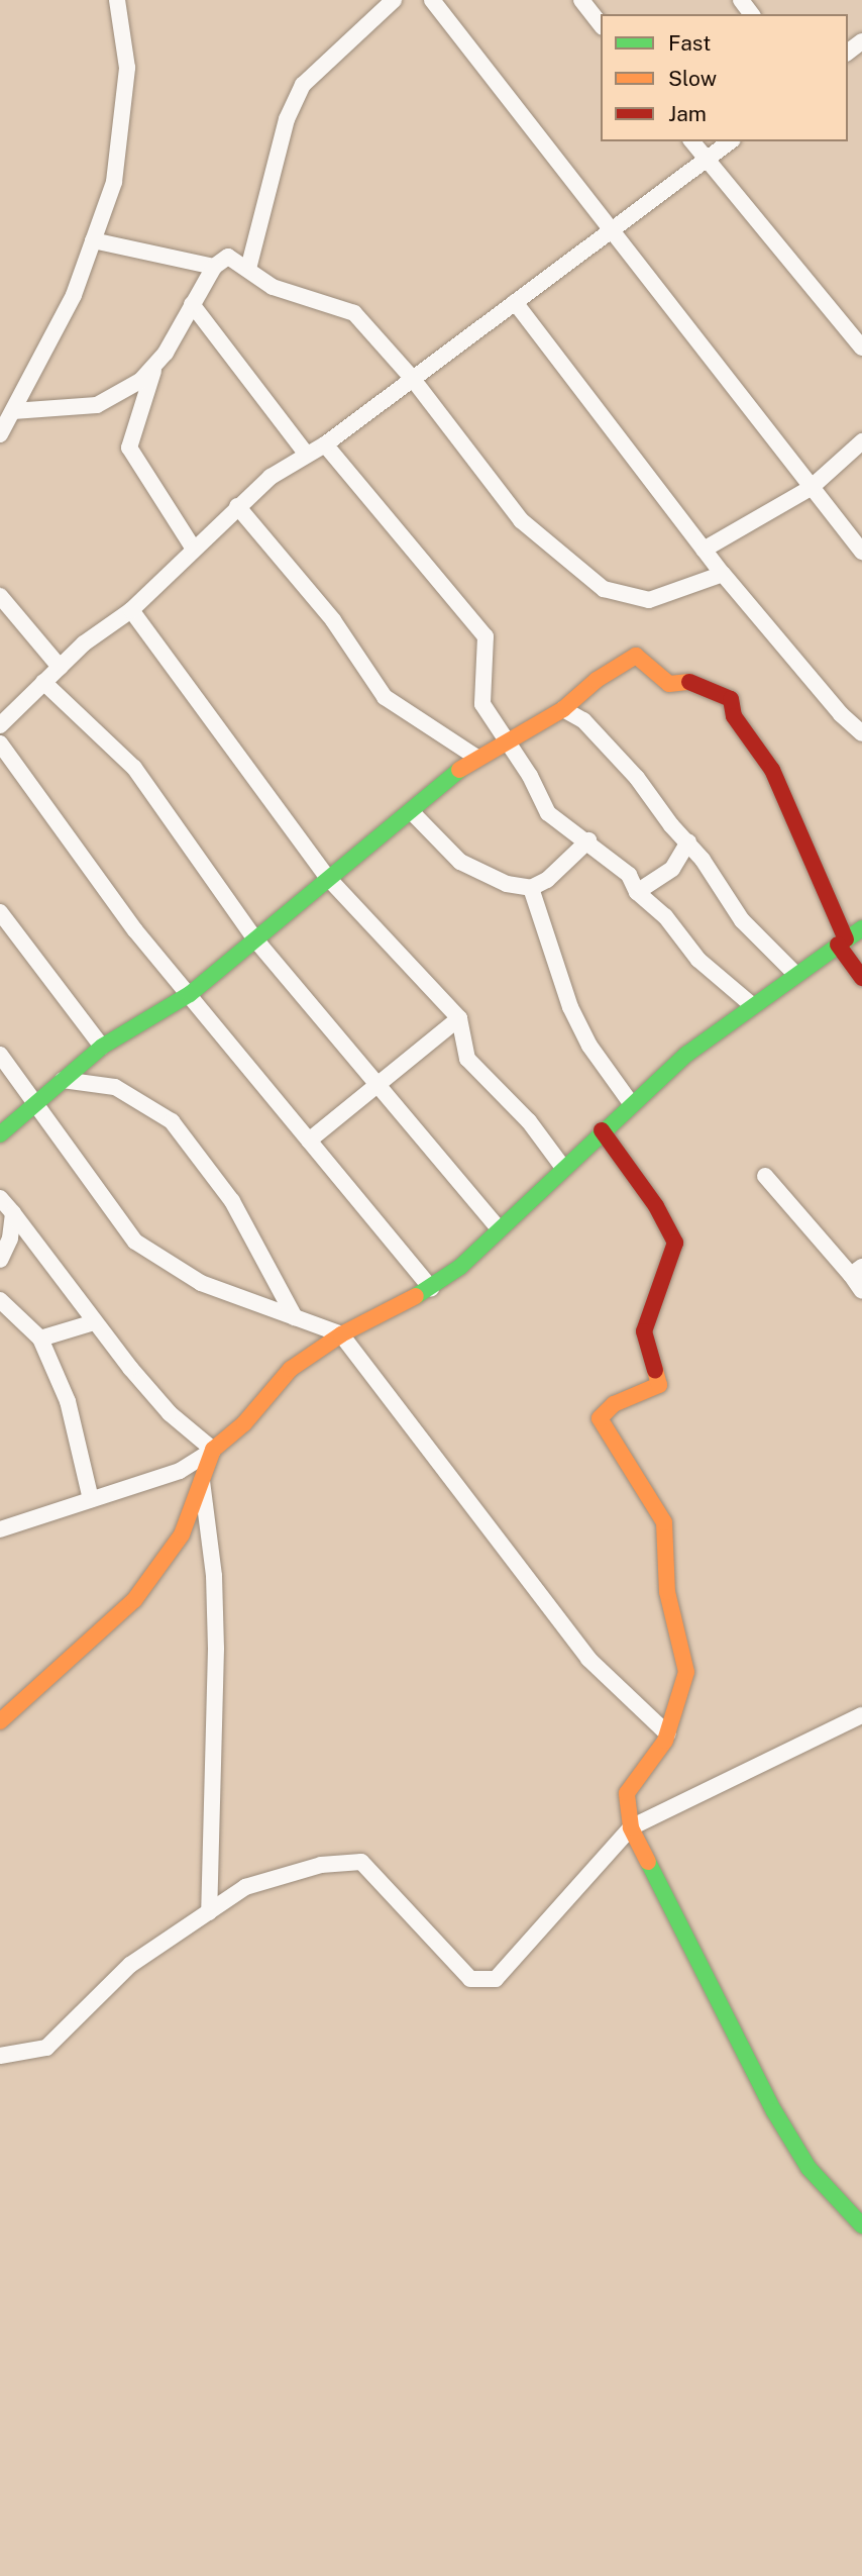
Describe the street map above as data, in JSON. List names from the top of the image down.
{
  "legend": ["Fast", "Slow", "Jam"]
}
